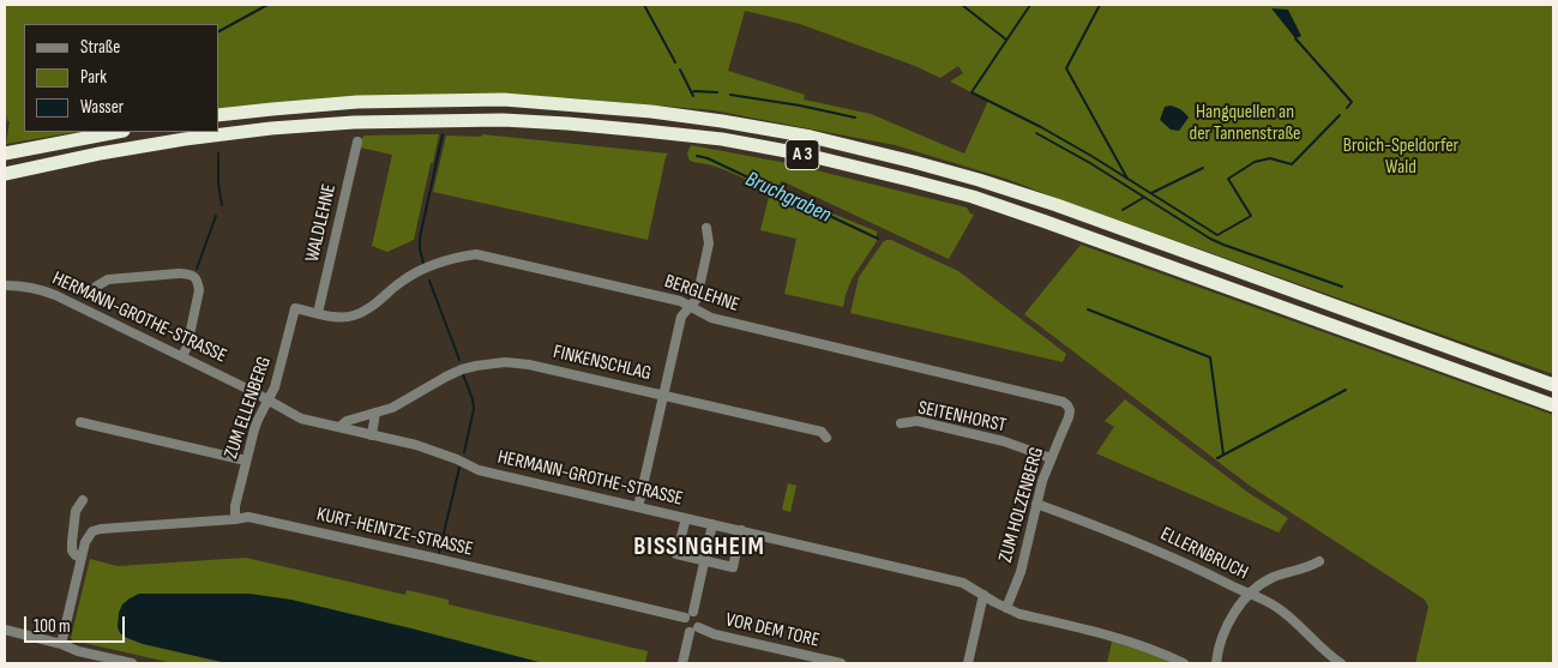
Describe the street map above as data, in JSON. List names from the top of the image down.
{
  "streets": {
    "highway": ["A 3"],
    "street": [
      "WALDLEHNE",
      "BERGLEHNE",
      "HERMANN-GROTHE-STRASSE",
      "FINKENSCHLAG",
      "ZUM ELLENBERG",
      "SEITENHORST",
      "ZUM HOLZENBERG",
      "KURT-HEINTZE-STRASSE",
      "ELLERNBRUCH",
      "VOR DEM TORE"
    ]
  },
  "crossings": [
    ["WALDLEHNE", "BERGLEHNE"],
    ["BERGLEHNE", "ZUM ELLENBERG"],
    ["BERGLEHNE", "ZUM HOLZENBERG"],
    ["HERMANN-GROTHE-STRASSE", "FINKENSCHLAG"],
    ["HERMANN-GROTHE-STRASSE", "ZUM ELLENBERG"],
    ["HERMANN-GROTHE-STRASSE", "ZUM HOLZENBERG"],
    ["ZUM ELLENBERG", "KURT-HEINTZE-STRASSE"],
    ["SEITENHORST", "ZUM HOLZENBERG"],
    ["ZUM HOLZENBERG", "ELLERNBRUCH"]
  ],
  "districts": ["BISSINGHEIM"],
  "water": ["Bruchgraben"],
  "parks": ["Hangquellen an der Tannenstraße", "Broich-Speldorfer Wald"],
  "legend": ["Straße", "Park", "Wasser"],
  "scale_bar": "100 m"
}
